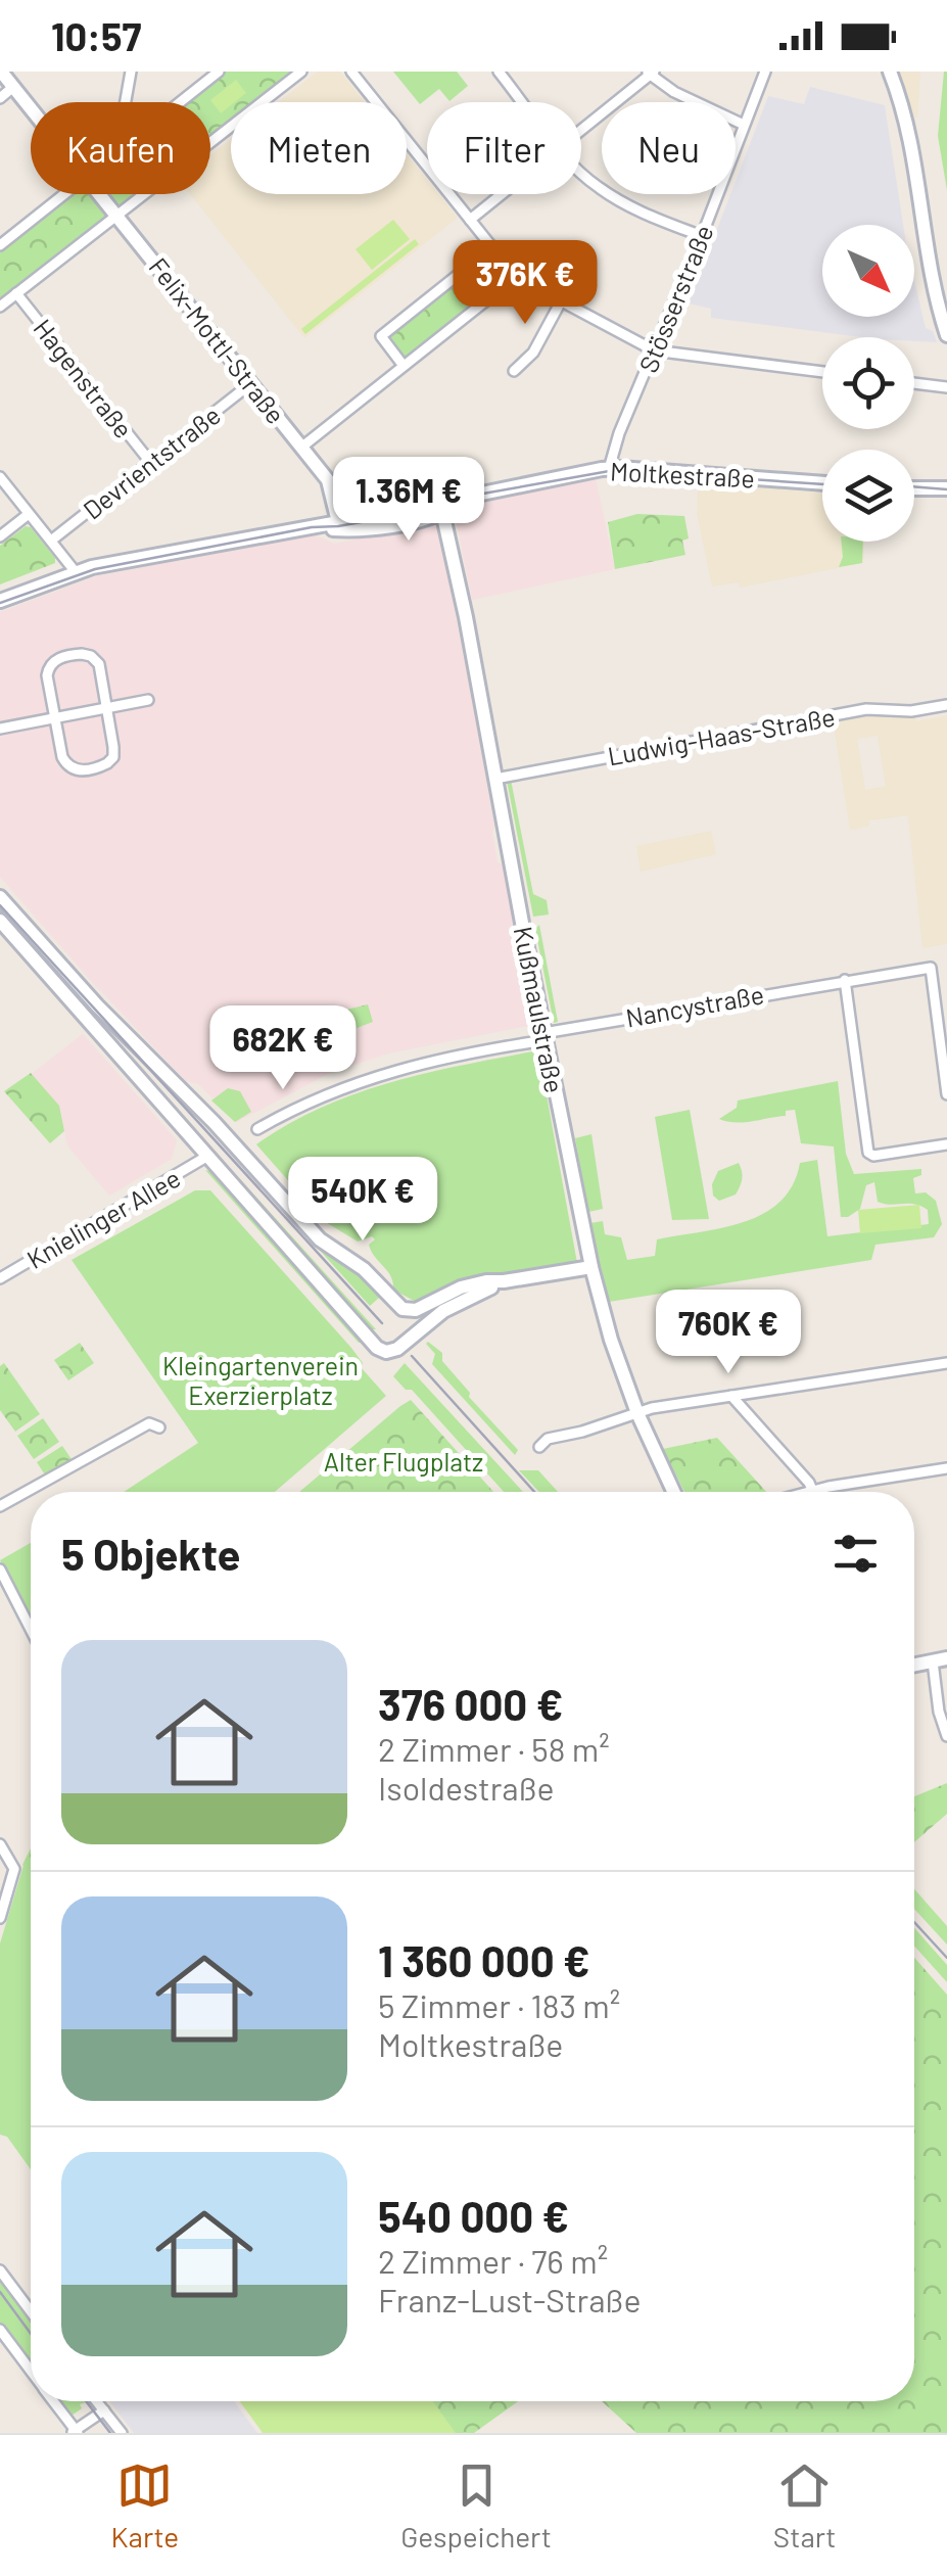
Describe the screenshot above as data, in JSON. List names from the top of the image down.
{
  "streets": {
    "street": [
      "Stösserstraße",
      "Felix-Mottl-Straße",
      "Hagenstraße",
      "Devrientstraße",
      "Moltkestraße",
      "Ludwig-Haas-Straße",
      "Nancystraße",
      "Kußmaulstraße",
      "Knielinger Allee"
    ]
  },
  "crossings": [
    ["Stösserstraße", "Moltkestraße"],
    ["Felix-Mottl-Straße", "Devrientstraße"],
    ["Felix-Mottl-Straße", "Moltkestraße"],
    ["Hagenstraße", "Devrientstraße"],
    ["Moltkestraße", "Kußmaulstraße"],
    ["Ludwig-Haas-Straße", "Kußmaulstraße"],
    ["Nancystraße", "Kußmaulstraße"]
  ],
  "parks": ["Kleingartenverein Exerzierplatz", "Alter Flugplatz"],
  "north": "bottom right",
  "page": {
    "status": "10:57",
    "chip": [
      "Kaufen",
      "Mieten",
      "Filter",
      "Neu"
    ],
    "price": [
      "376K €",
      "1.36M €",
      "682K €",
      "540K €",
      "760K €"
    ],
    "heading": "5 Objekte",
    "list": [
      {
        "name": "376 000 €",
        "note": "2 Zimmer · 58 m² · Isoldestraße"
      },
      {
        "name": "1 360 000 €",
        "note": "5 Zimmer · 183 m² · Moltkestraße"
      },
      {
        "name": "540 000 €",
        "note": "2 Zimmer · 76 m² · Franz-Lust-Straße"
      }
    ],
    "tabs": ["Karte", "Gespeichert", "Start"]
  }
}
